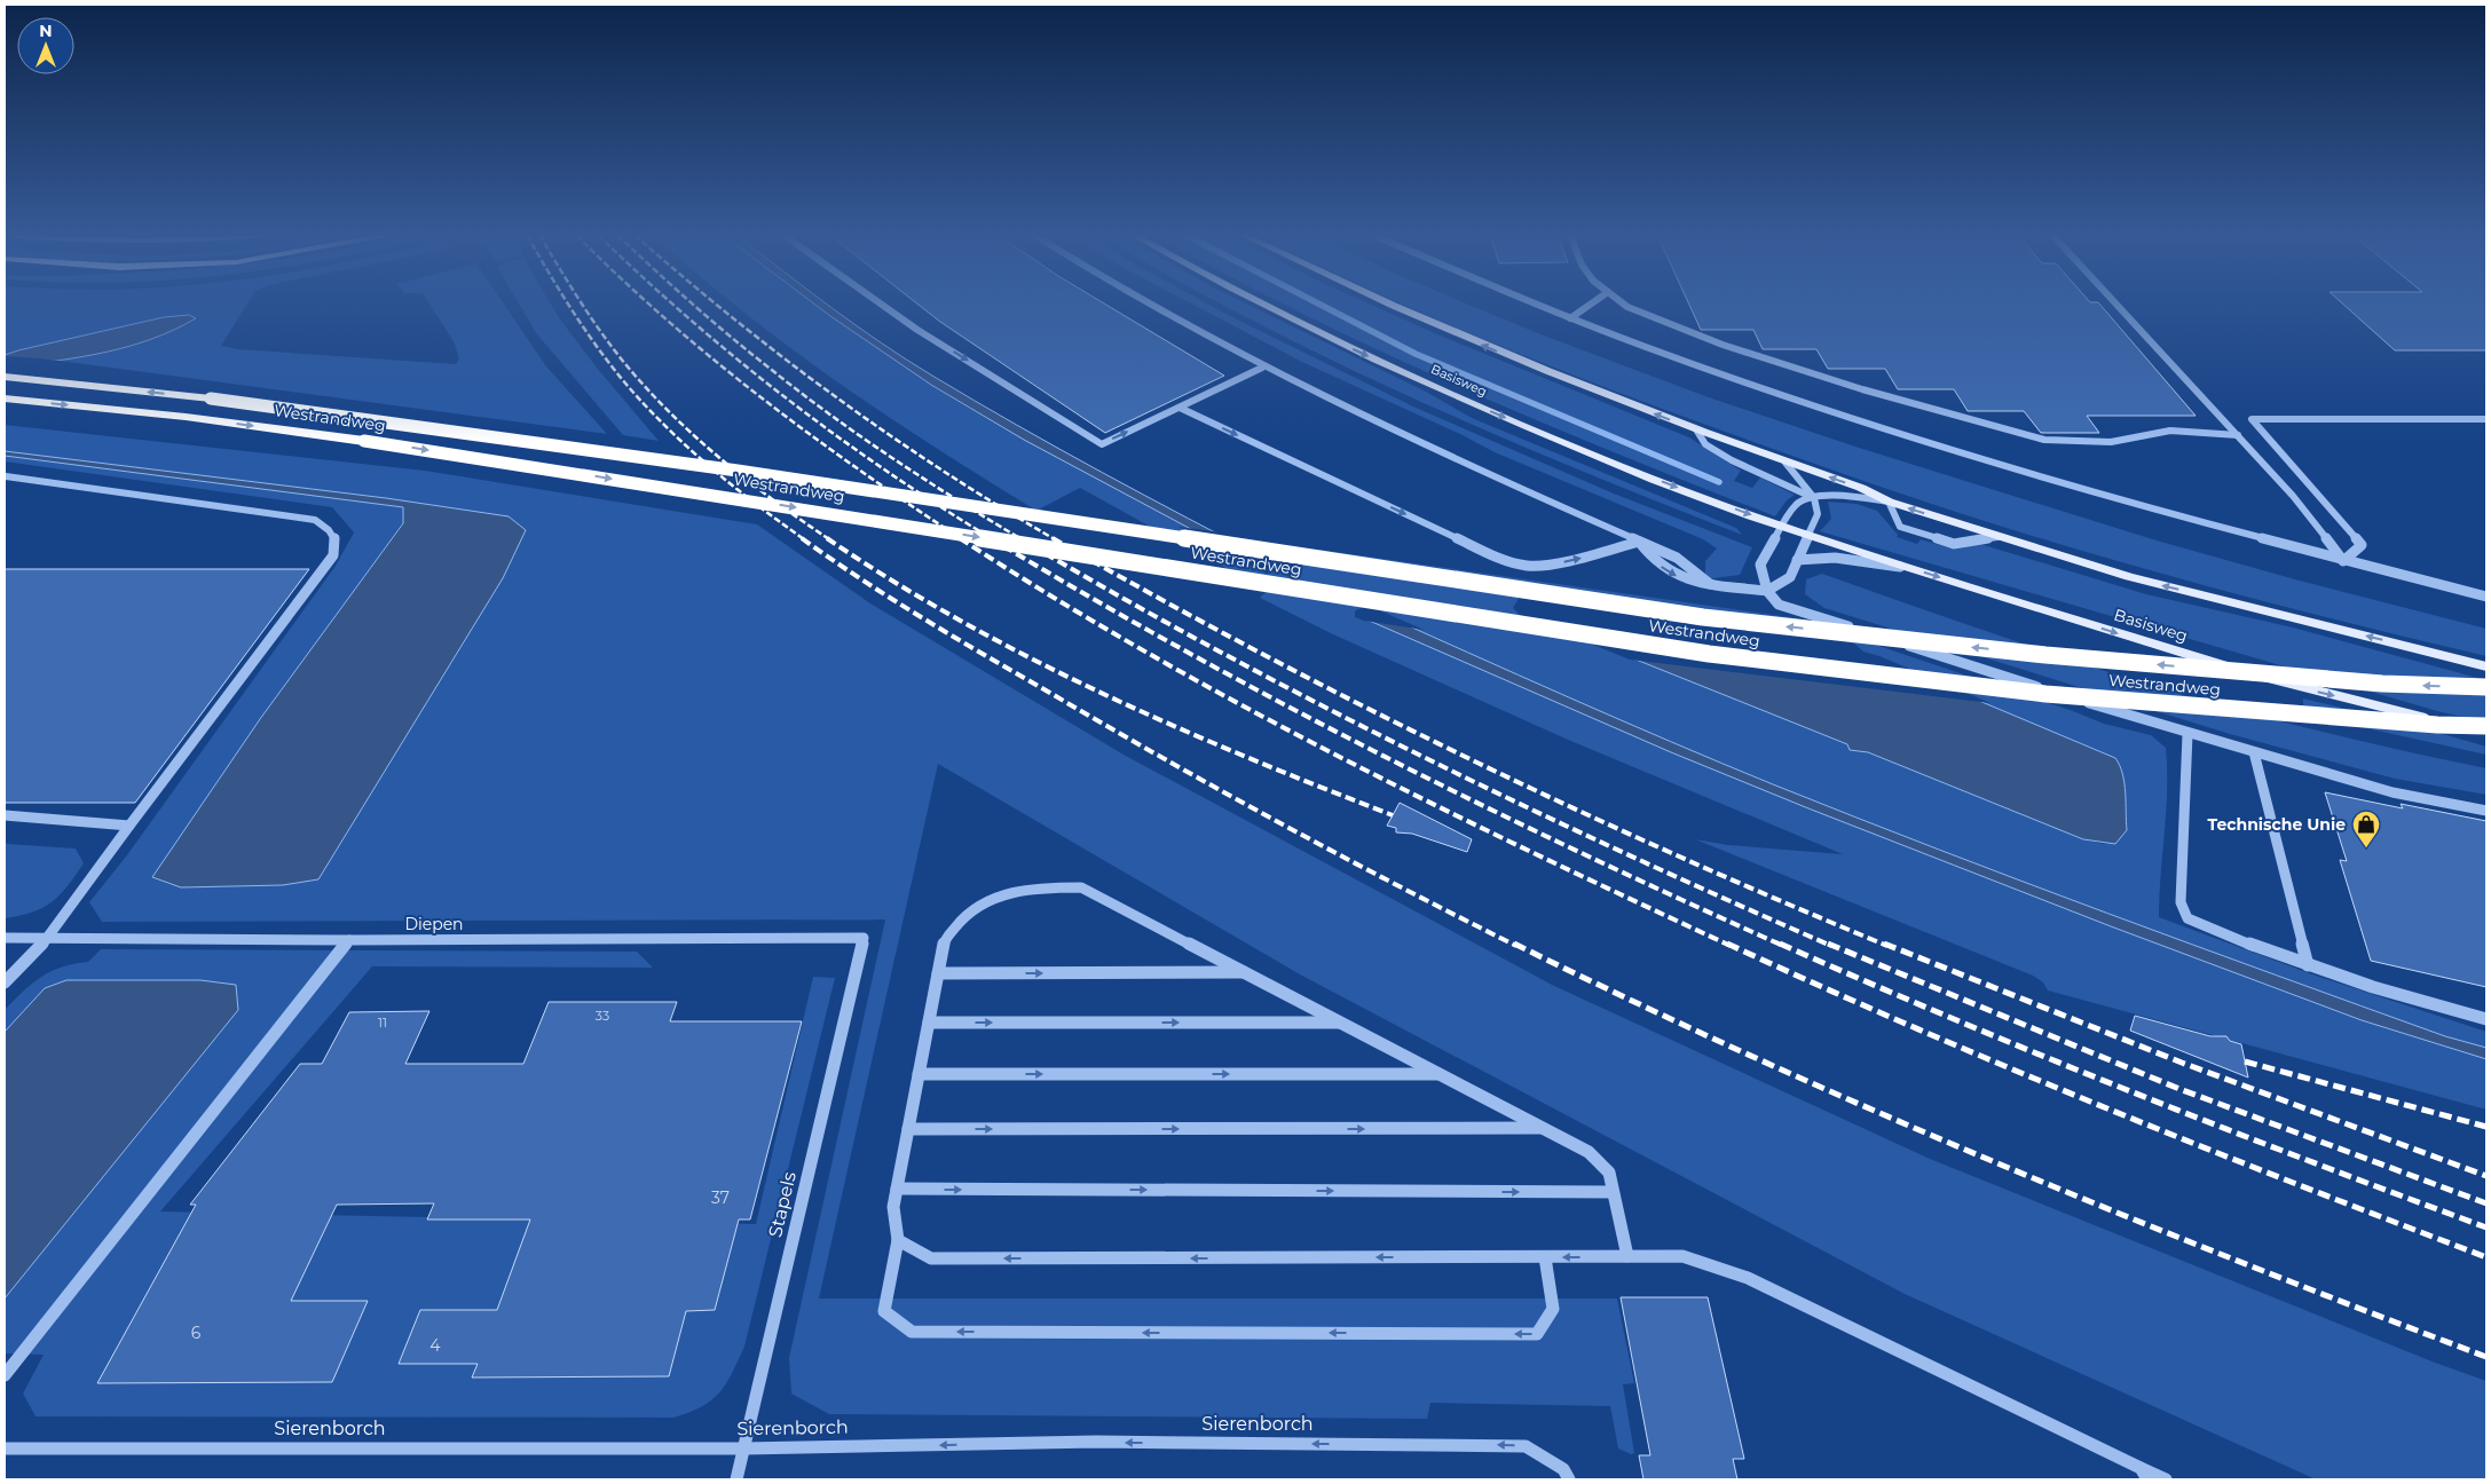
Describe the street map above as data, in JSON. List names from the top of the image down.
{
  "streets": {
    "highway": ["Westrandweg"],
    "main road": ["Basisweg"],
    "street": ["Diepen", "Stapels", "Sierenborch"]
  },
  "crossings": [
    ["Diepen", "Stapels"],
    ["Stapels", "Sierenborch"]
  ],
  "one_way": ["Sierenborch"],
  "places": {
    "shop": ["Technische Unie"]
  },
  "house_numbers": [
    "33",
    "11",
    "37",
    "6",
    "4"
  ],
  "north": "top"
}
